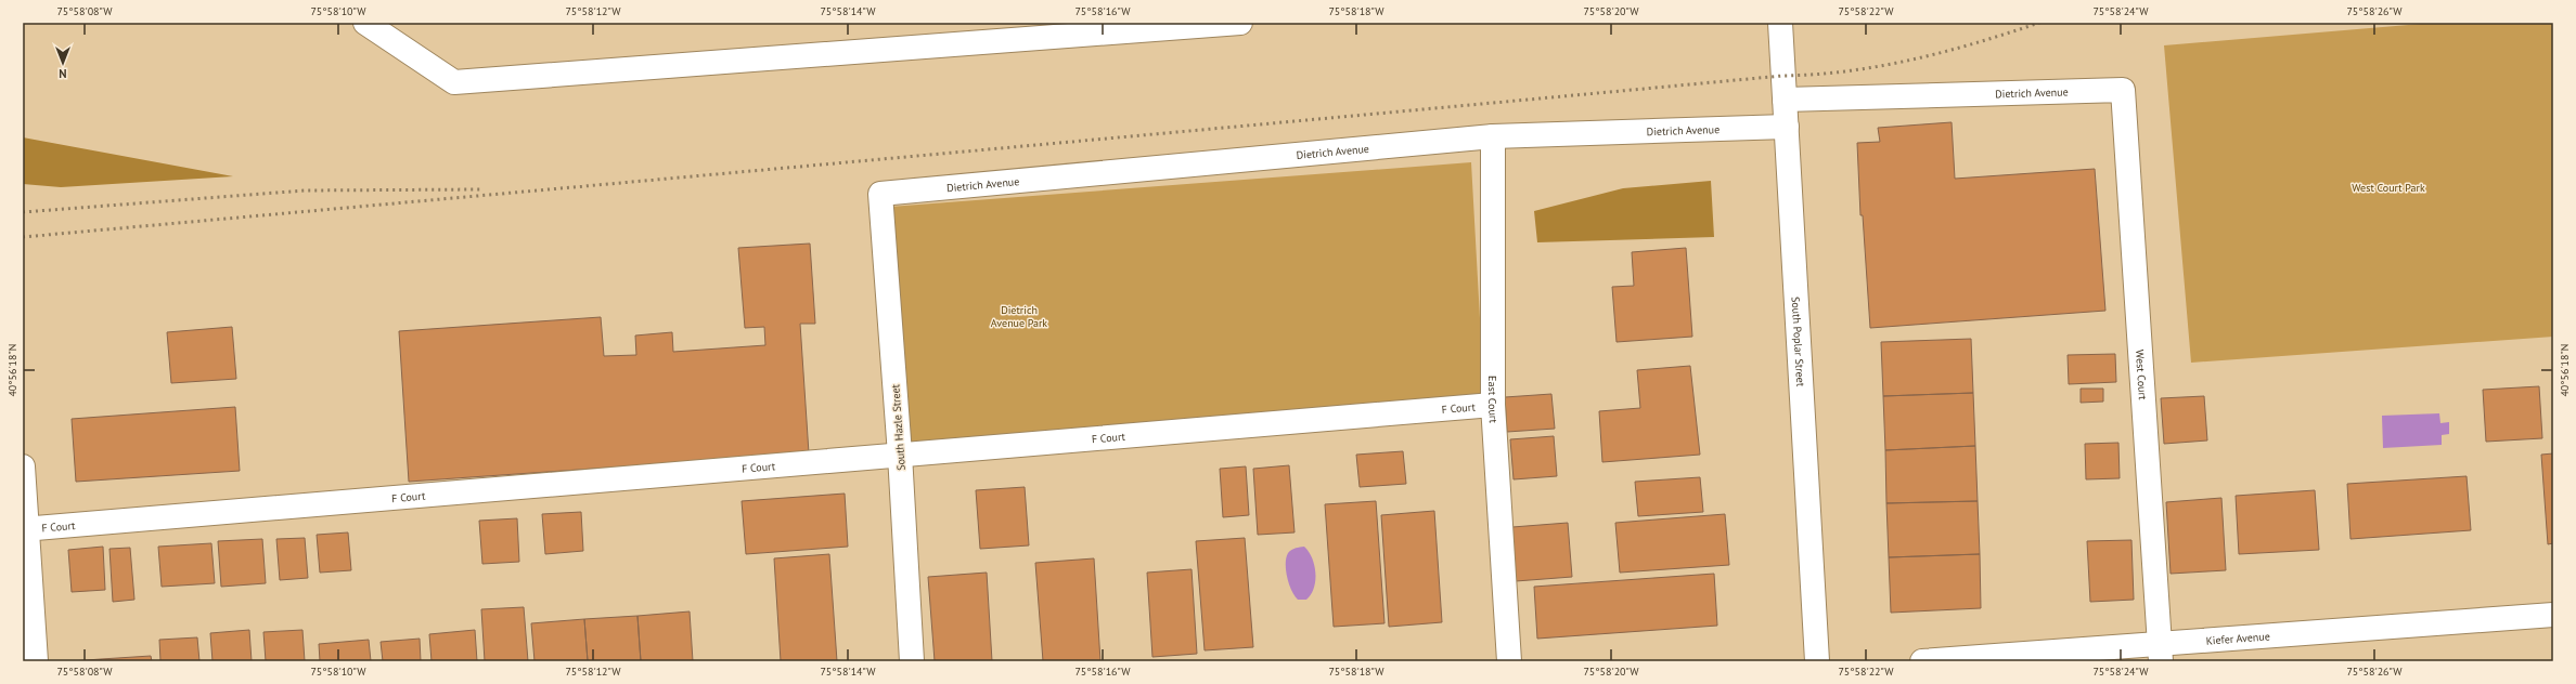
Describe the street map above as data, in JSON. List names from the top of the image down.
{
  "streets": {
    "street": [
      "Dietrich Avenue",
      "South Poplar Street",
      "West Court",
      "East Court",
      "F Court",
      "South Hazle Street",
      "Kiefer Avenue"
    ]
  },
  "crossings": [
    ["Dietrich Avenue", "South Poplar Street"],
    ["Dietrich Avenue", "West Court"],
    ["Dietrich Avenue", "East Court"],
    ["Dietrich Avenue", "South Hazle Street"],
    ["West Court", "Kiefer Avenue"],
    ["East Court", "F Court"],
    ["F Court", "South Hazle Street"]
  ],
  "parks": ["West Court Park", "Dietrich Avenue Park"],
  "north": "bottom",
  "coordinates": [
    "75°58'08\"W",
    "75°58'10\"W",
    "75°58'12\"W",
    "75°58'14\"W",
    "75°58'16\"W",
    "75°58'18\"W",
    "75°58'20\"W",
    "75°58'22\"W",
    "75°58'24\"W",
    "75°58'26\"W",
    "40°56'18\"N"
  ]
}
